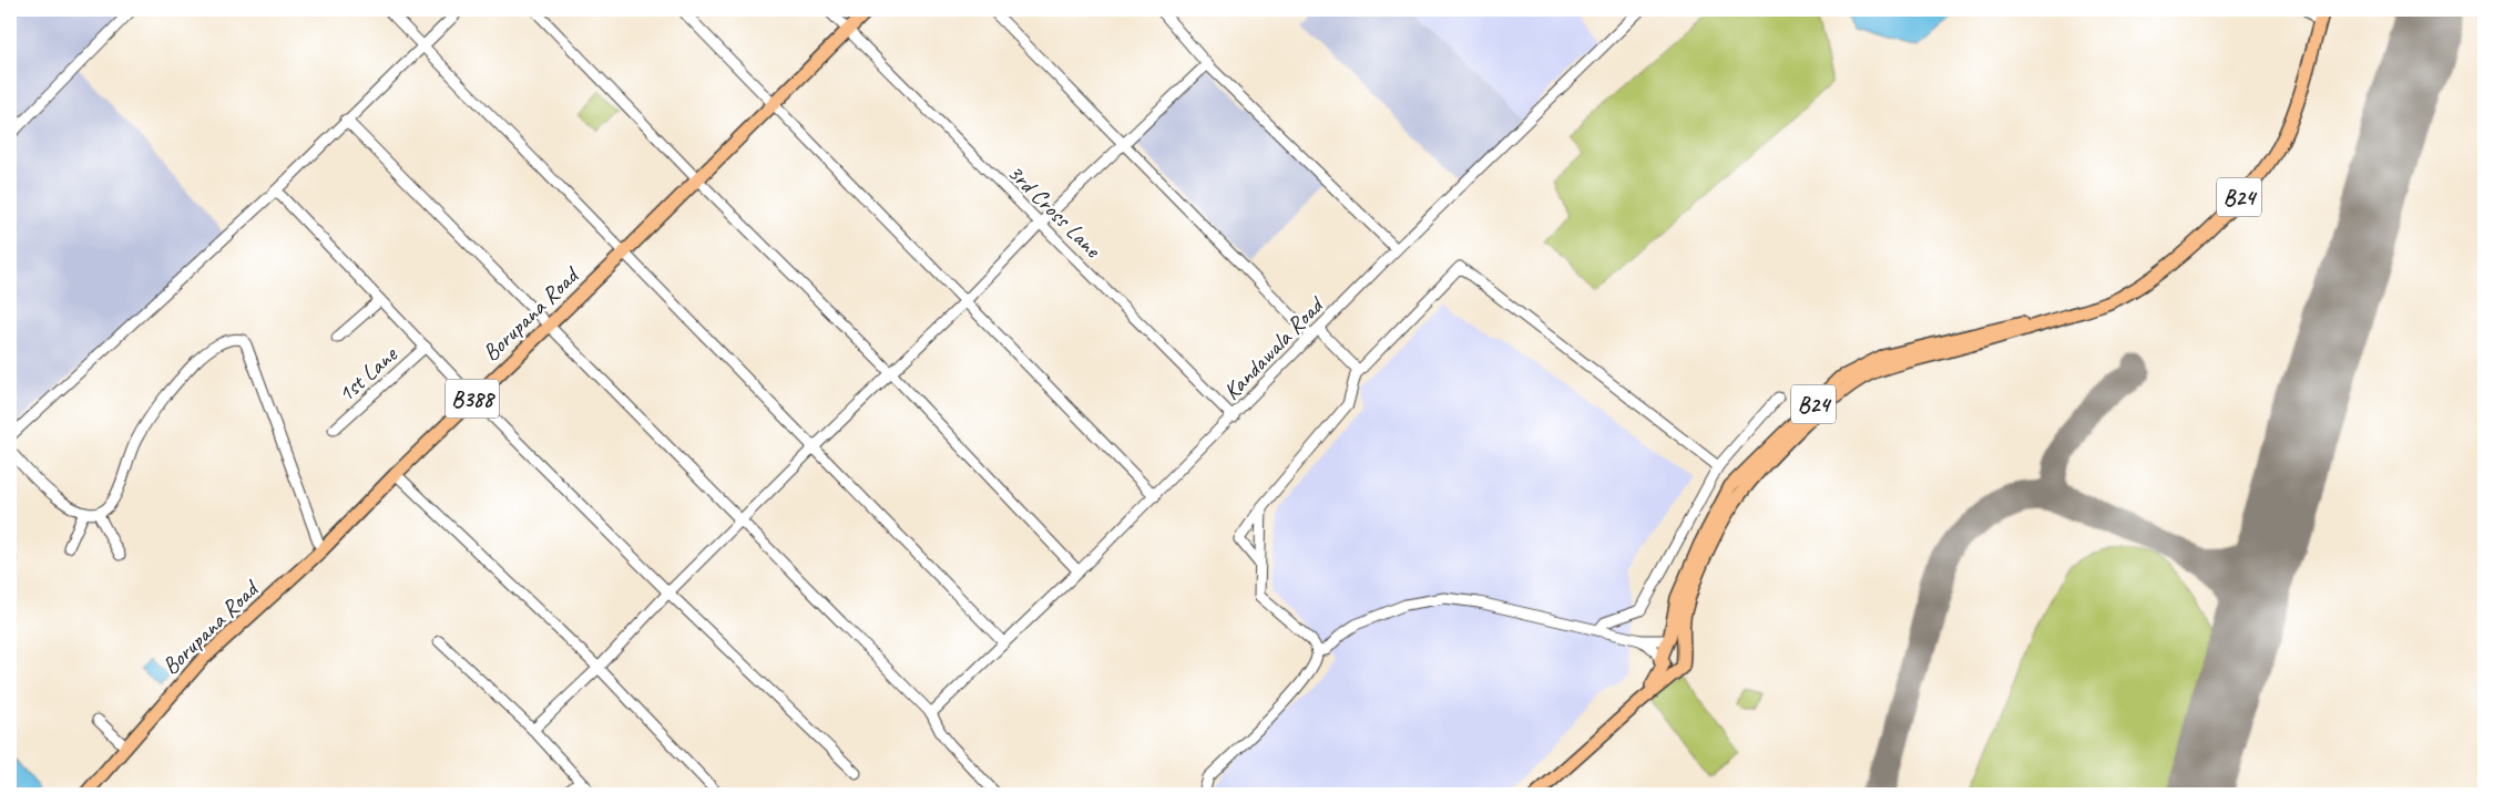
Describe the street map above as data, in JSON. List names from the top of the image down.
{
  "streets": {
    "main road": ["B24", "Borupana Road", "B388"],
    "street": ["3rd Cross Lane", "Kandawala Road", "1st Lane"]
  },
  "crossings": [
    ["3rd Cross Lane", "Borupana Road"],
    ["3rd Cross Lane", "Kandawala Road"]
  ]
}
